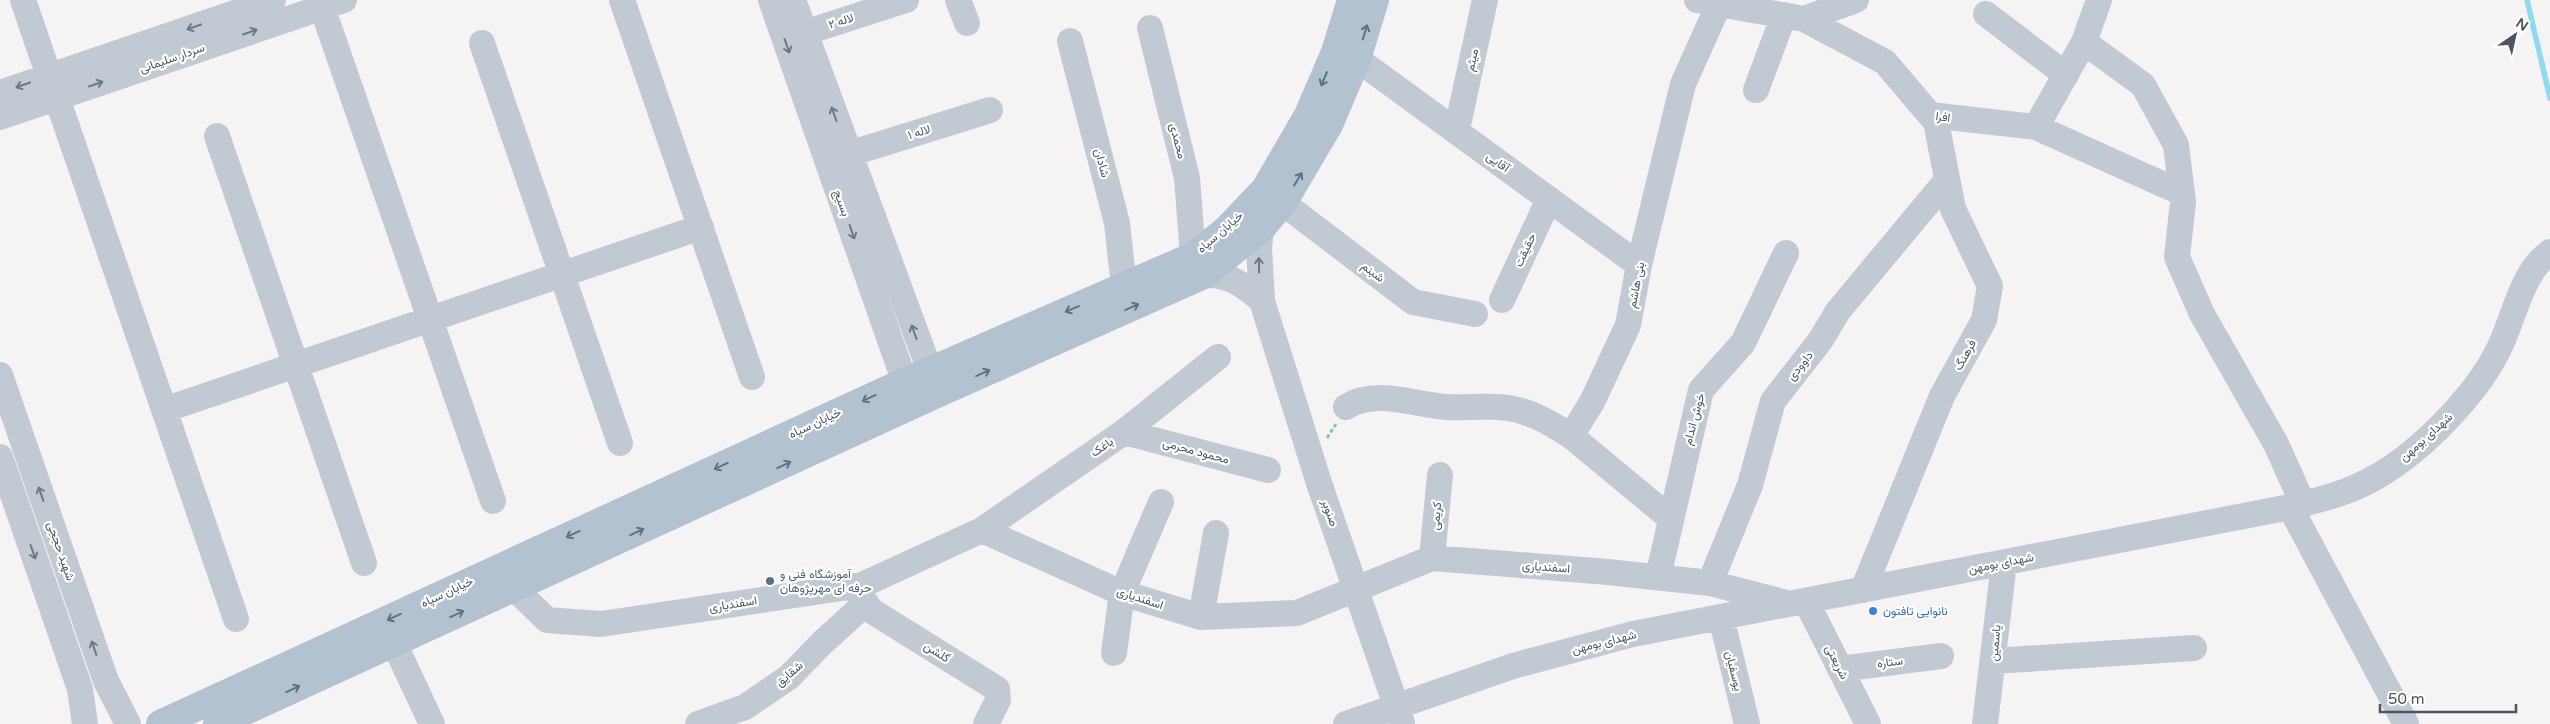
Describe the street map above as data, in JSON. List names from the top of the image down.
{
  "streets": {
    "main road": ["خیابان سپاه"],
    "street": [
      "لاله ۲",
      "سردار سلیمانی",
      "میثم",
      "افرا",
      "لاله ۱",
      "محمدی",
      "آقایی",
      "شادان",
      "بسیج",
      "حقیقت",
      "شبنم",
      "بنی هاشم",
      "فرهنگ",
      "داوودی",
      "خوش اندام",
      "شهدای بومهن",
      "باغک",
      "محمود محرمی",
      "صنوبر",
      "کریمی",
      "شهید حججی",
      "اسفندیاری",
      "یاسمین",
      "گلشن",
      "شریعتی",
      "ستاره",
      "یوسفیان",
      "شقایق"
    ]
  },
  "crossings": [
    ["لاله ۲", "بسیج"],
    ["افرا", "بنی هاشم"],
    ["افرا", "فرهنگ"],
    ["لاله ۱", "بسیج"],
    ["محمدی", "خیابان سپاه"],
    ["آقایی", "خیابان سپاه"],
    ["آقایی", "حقیقت"],
    ["آقایی", "بنی هاشم"],
    ["شادان", "خیابان سپاه"],
    ["بسیج", "خیابان سپاه"],
    ["خیابان سپاه", "شبنم"],
    ["خیابان سپاه", "صنوبر"],
    ["خیابان سپاه", "اسفندیاری"],
    ["فرهنگ", "داوودی"],
    ["فرهنگ", "شهدای بومهن"],
    ["داوودی", "اسفندیاری"],
    ["خوش اندام", "اسفندیاری"],
    ["شهدای بومهن", "صنوبر"],
    ["شهدای بومهن", "اسفندیاری"],
    ["شهدای بومهن", "یاسمین"],
    ["شهدای بومهن", "شریعتی"],
    ["شهدای بومهن", "یوسفیان"],
    ["باغک", "محمود محرمی"],
    ["باغک", "اسفندیاری"],
    ["صنوبر", "اسفندیاری"],
    ["کریمی", "اسفندیاری"],
    ["اسفندیاری", "گلشن"],
    ["اسفندیاری", "شریعتی"],
    ["اسفندیاری", "شقایق"],
    ["گلشن", "شقایق"],
    ["شریعتی", "ستاره"]
  ],
  "places": ["آموزشگاه فنی و حرفه ای مهرپژوهان", "نانوایی تافتون"],
  "scale_bar": "50 m",
  "north": "top right"
}
